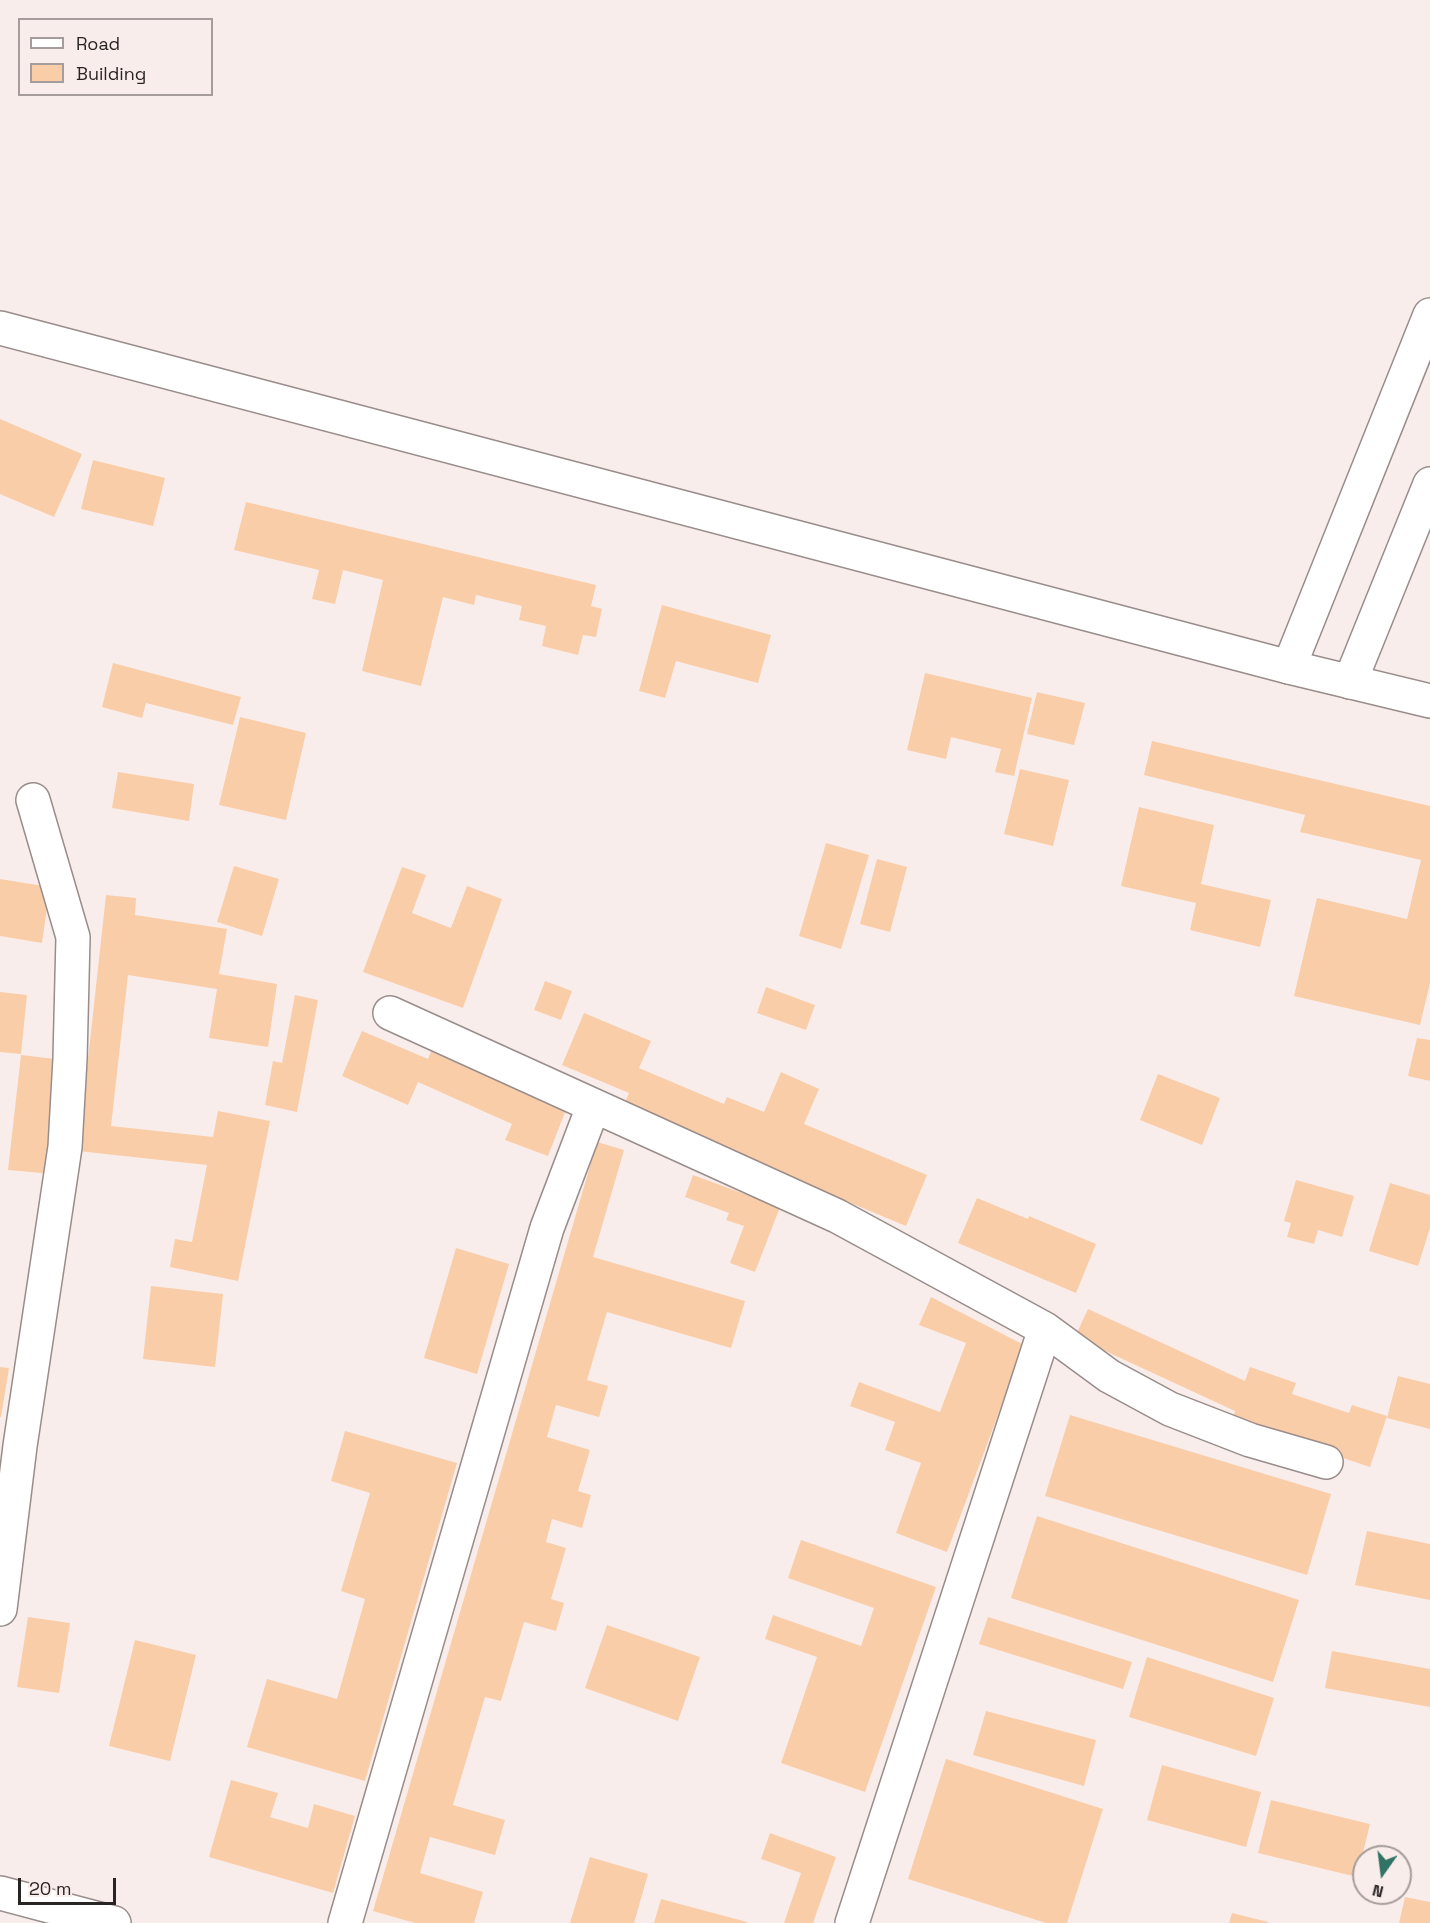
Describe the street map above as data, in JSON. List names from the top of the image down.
{
  "legend": ["Road", "Building"],
  "scale_bar": "20 m",
  "north": "bottom"
}
